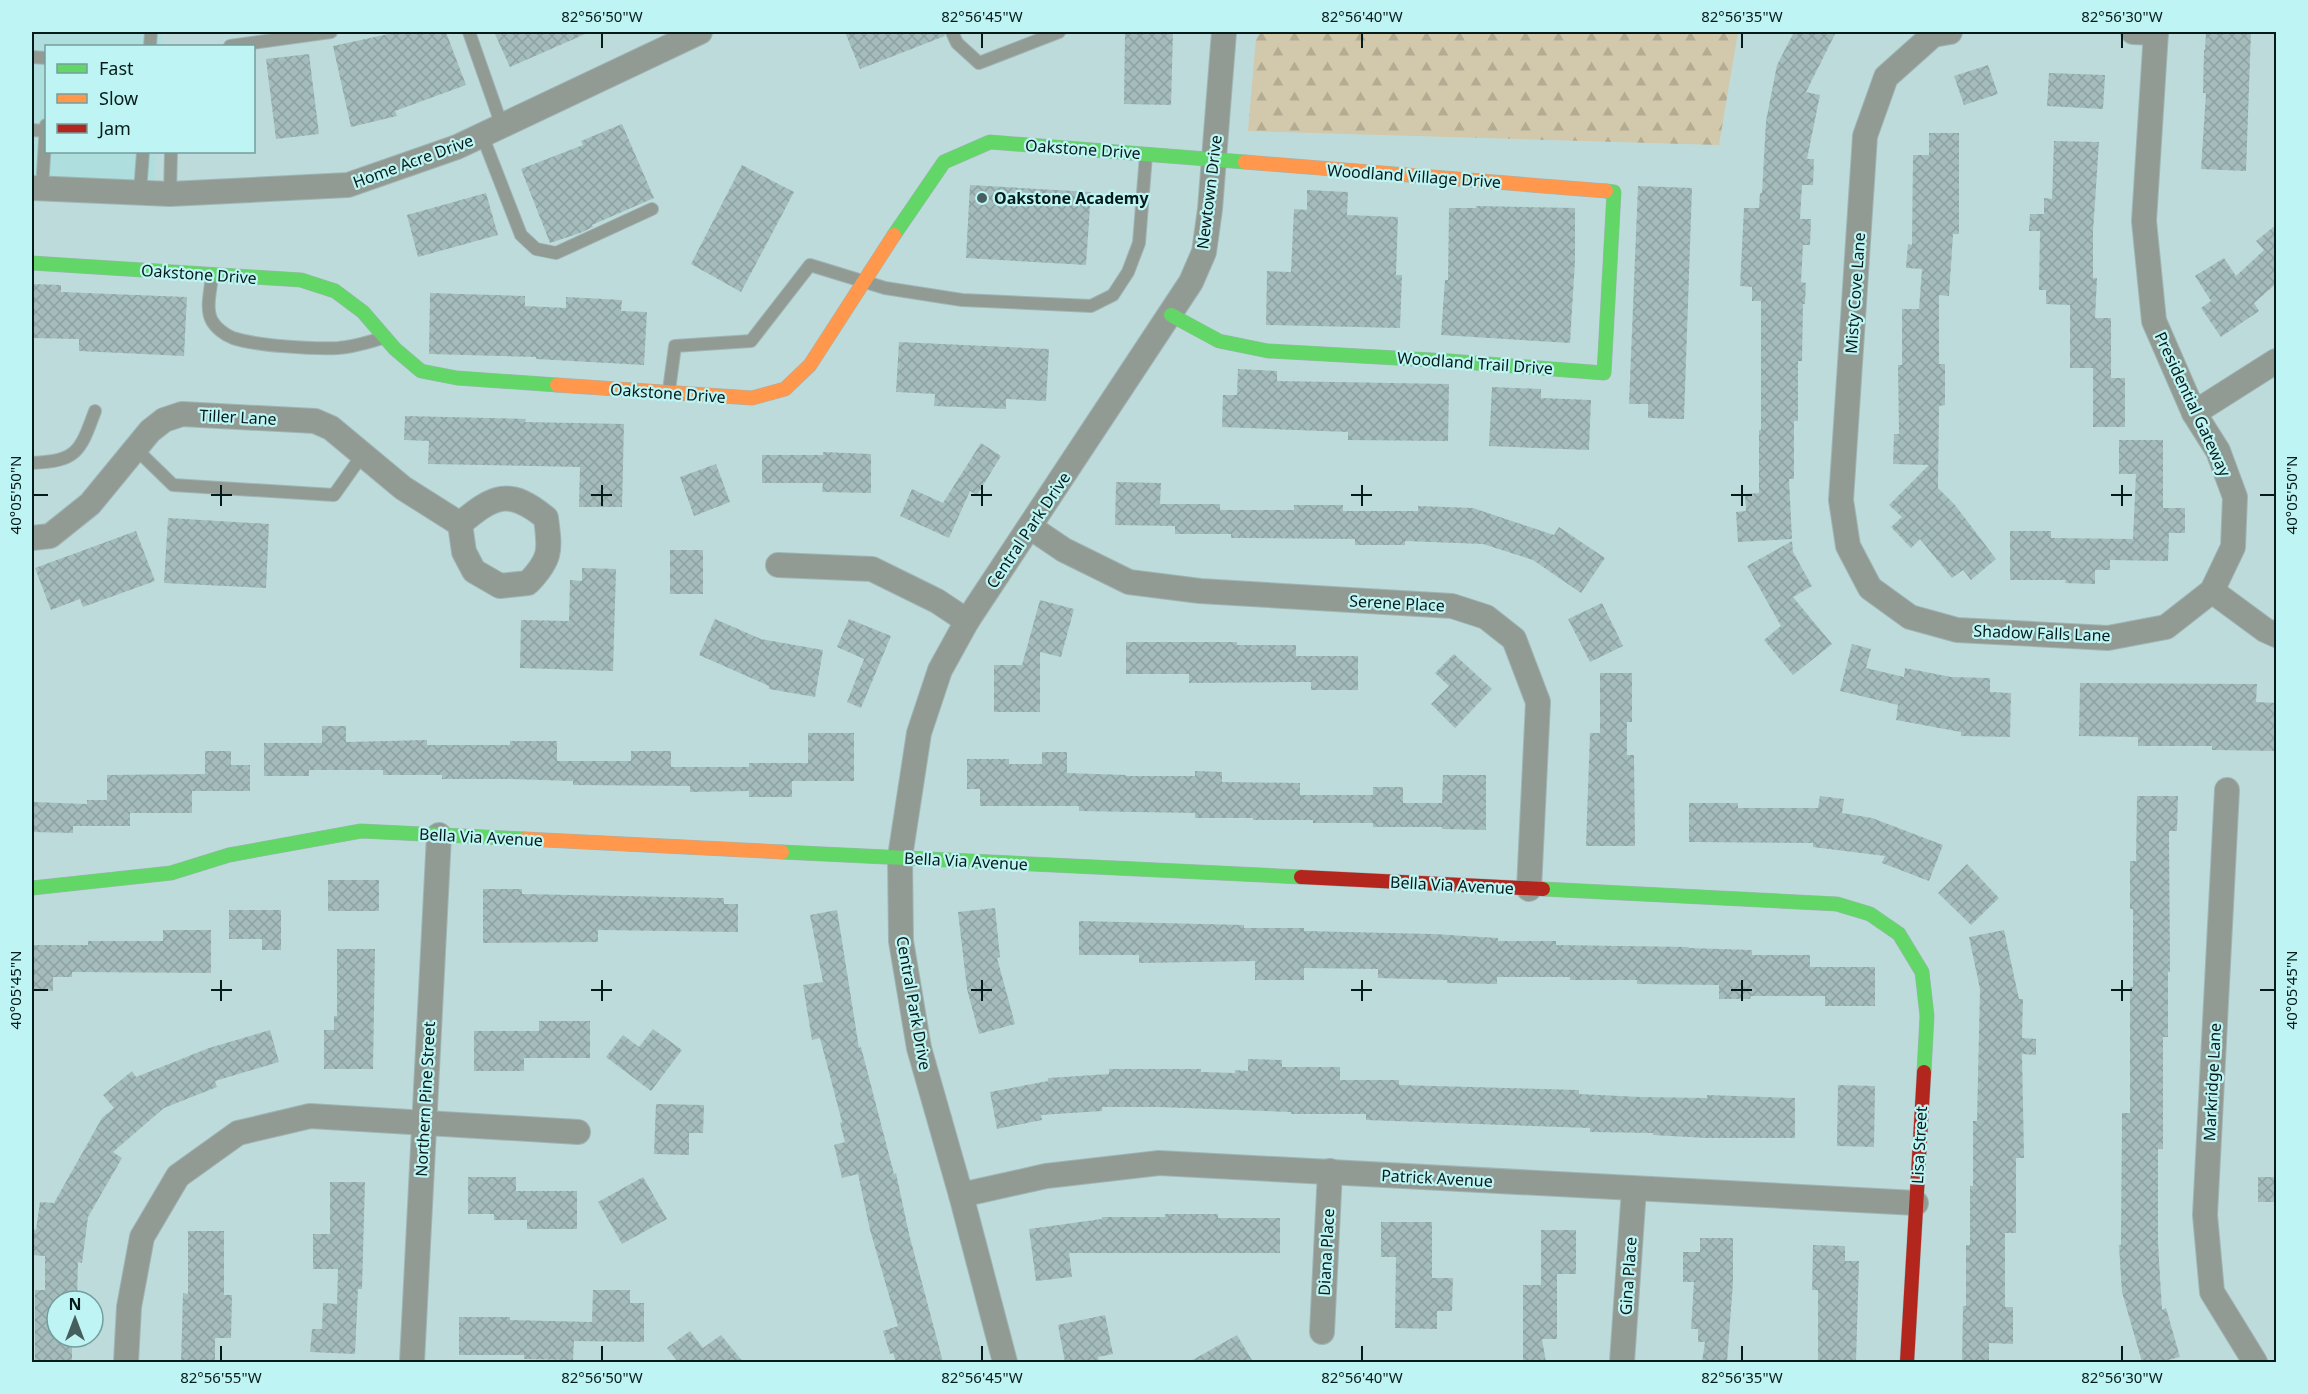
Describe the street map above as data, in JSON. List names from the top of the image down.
{
  "streets": {
    "street": [
      "Oakstone Drive",
      "Home Acre Drive",
      "Woodland Village Drive",
      "Newtown Drive",
      "Misty Cove Lane",
      "Woodland Trail Drive",
      "Presidential Gateway",
      "Tiller Lane",
      "Central Park Drive",
      "Serene Place",
      "Shadow Falls Lane",
      "Bella Via Avenue",
      "Markridge Lane",
      "Northern Pine Street",
      "Lisa Street",
      "Patrick Avenue",
      "Diana Place",
      "Gina Place"
    ]
  },
  "crossings": [
    ["Oakstone Drive", "Woodland Village Drive"],
    ["Oakstone Drive", "Newtown Drive"],
    ["Woodland Village Drive", "Newtown Drive"],
    ["Woodland Village Drive", "Woodland Trail Drive"],
    ["Newtown Drive", "Woodland Trail Drive"],
    ["Newtown Drive", "Central Park Drive"],
    ["Misty Cove Lane", "Shadow Falls Lane"],
    ["Presidential Gateway", "Shadow Falls Lane"],
    ["Central Park Drive", "Serene Place"],
    ["Central Park Drive", "Bella Via Avenue"],
    ["Central Park Drive", "Patrick Avenue"],
    ["Serene Place", "Bella Via Avenue"],
    ["Bella Via Avenue", "Northern Pine Street"],
    ["Bella Via Avenue", "Lisa Street"],
    ["Lisa Street", "Patrick Avenue"],
    ["Patrick Avenue", "Diana Place"],
    ["Patrick Avenue", "Gina Place"]
  ],
  "places": ["Oakstone Academy"],
  "legend": ["Fast", "Slow", "Jam"],
  "north": "top",
  "coordinates": [
    "82°56'50\"W",
    "82°56'45\"W",
    "82°56'40\"W",
    "82°56'35\"W",
    "82°56'30\"W",
    "40°05'50\"N",
    "40°05'45\"N",
    "82°56'55\"W"
  ]
}
